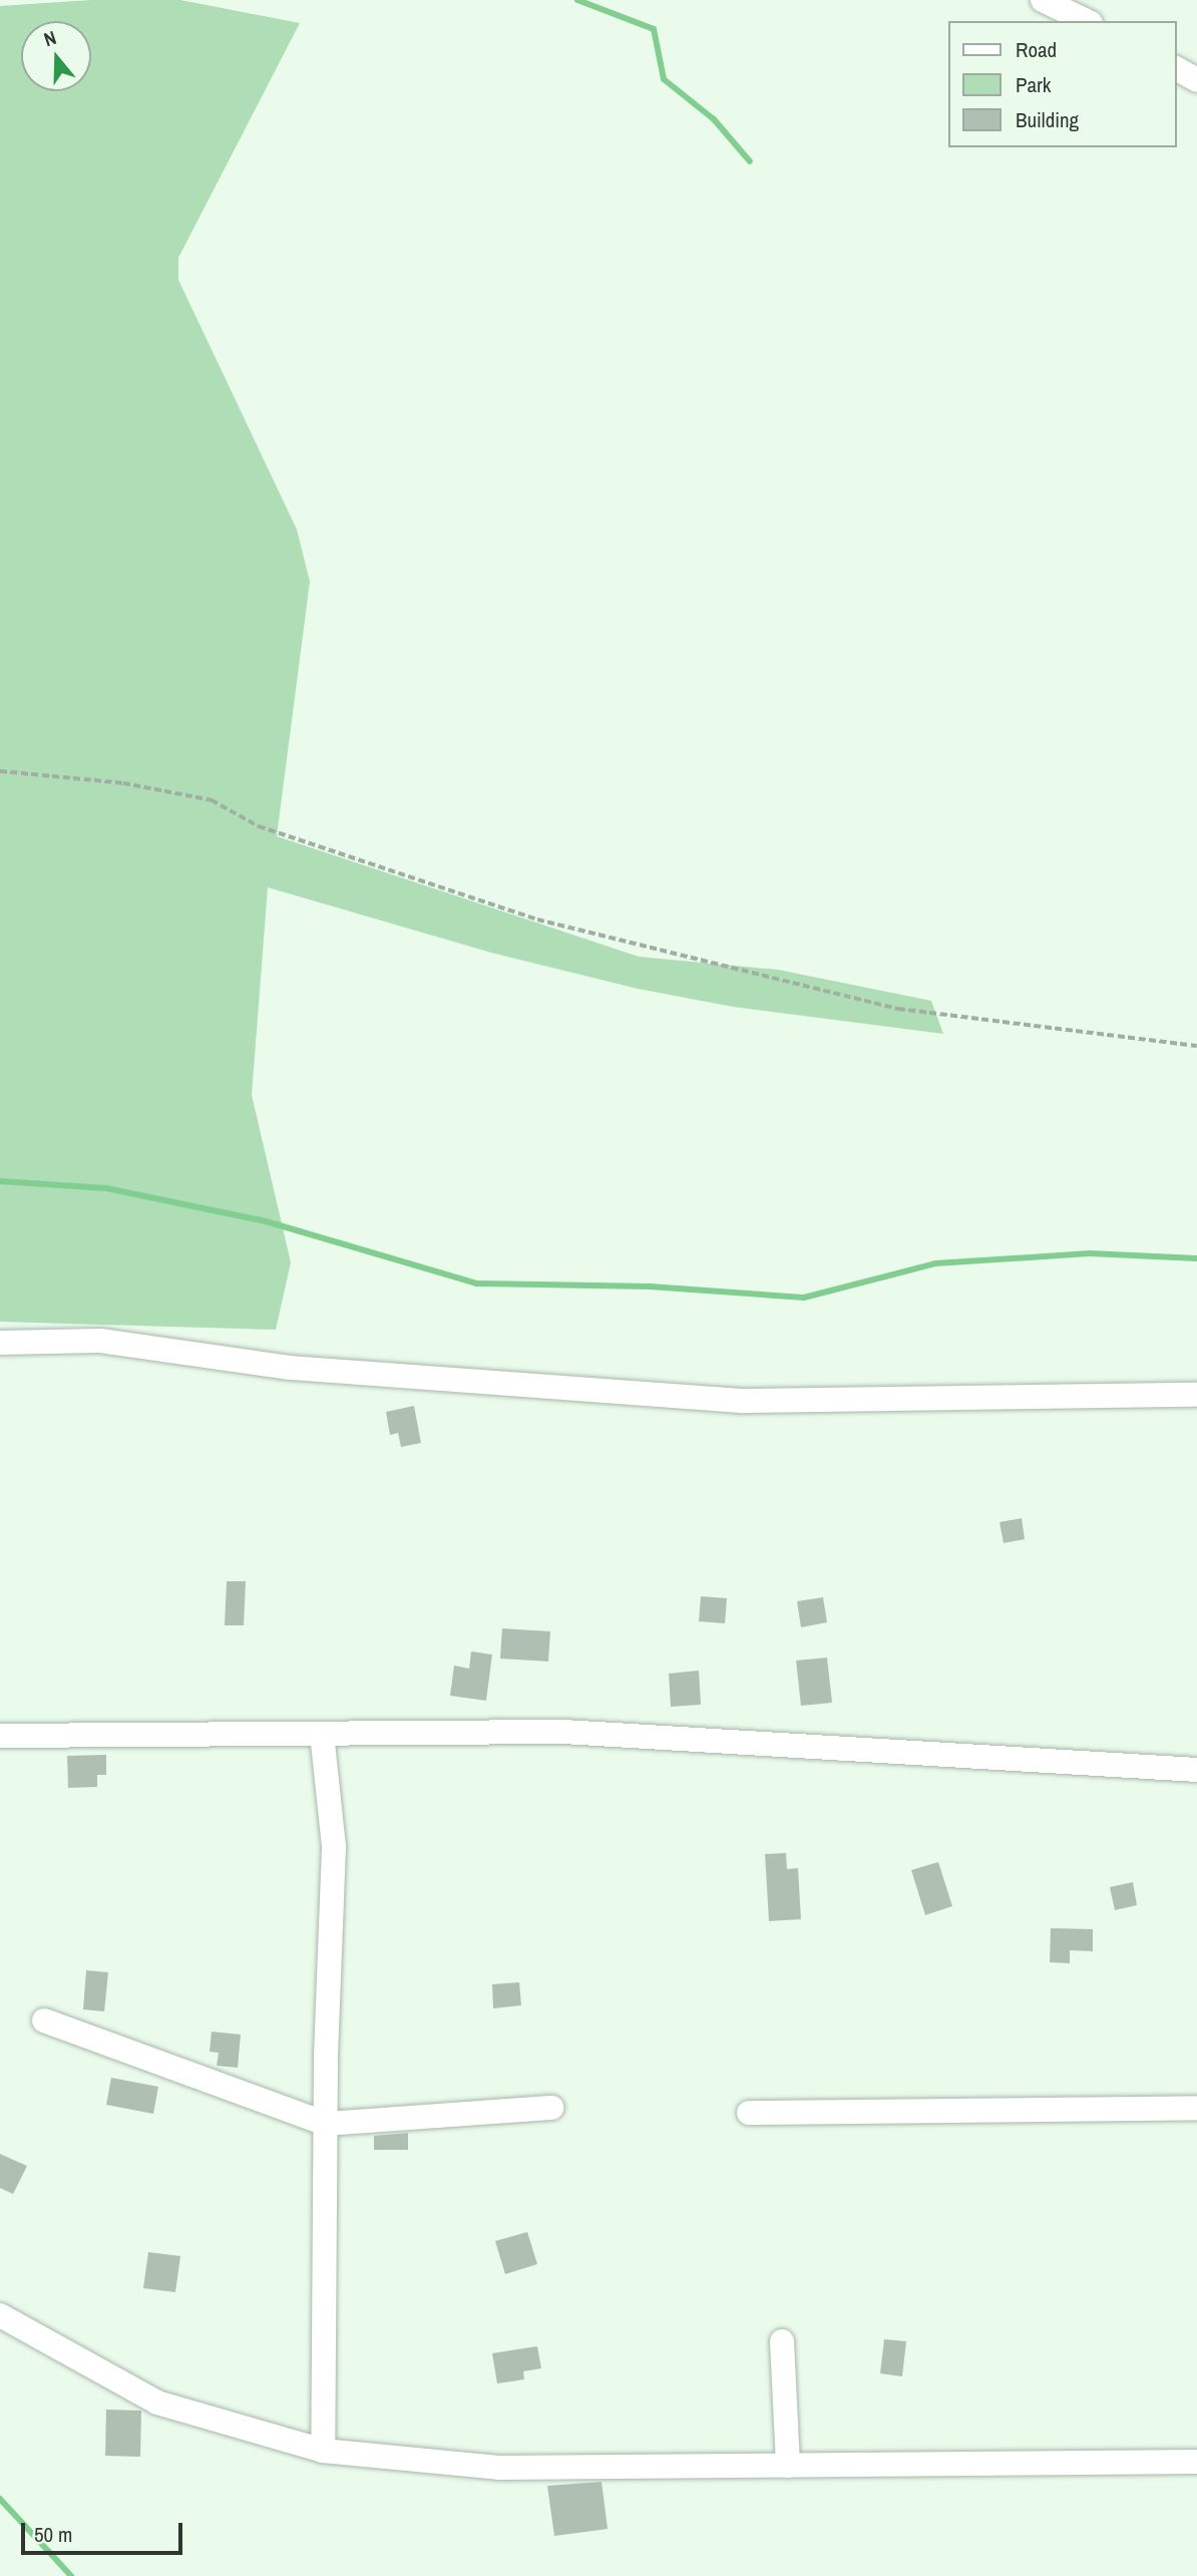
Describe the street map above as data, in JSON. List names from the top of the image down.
{
  "legend": ["Road", "Park", "Building"],
  "scale_bar": "50 m",
  "north": "top"
}
